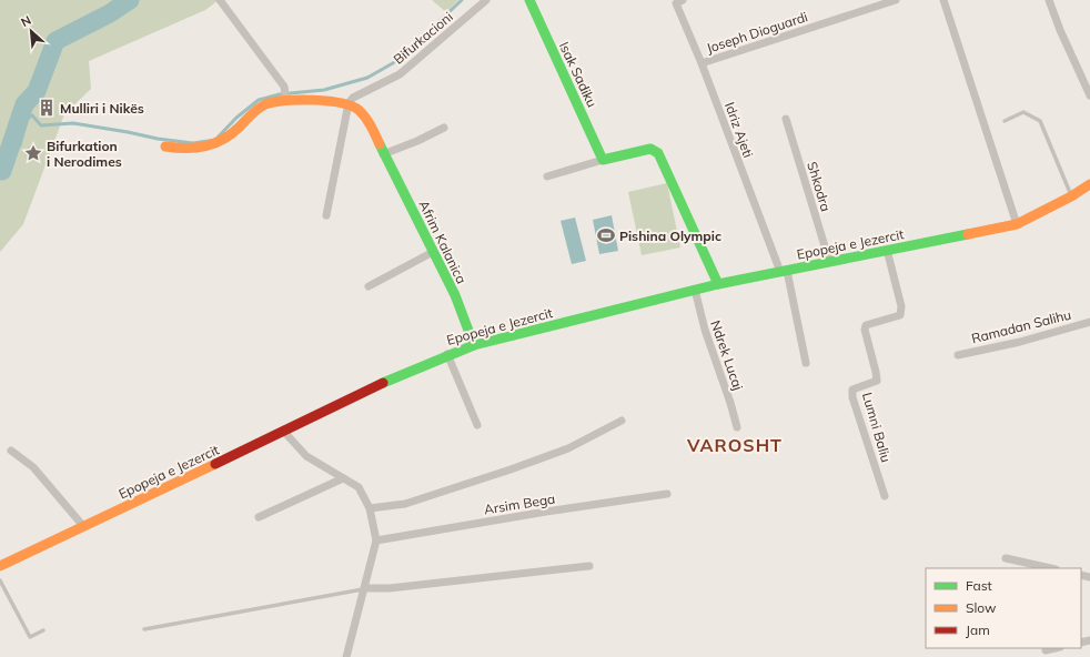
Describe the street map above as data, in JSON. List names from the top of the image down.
{
  "streets": {
    "main road": ["Isak Sadiku", "Afrim Kalanica", "Epopeja e Jezercit"],
    "street": [
      "Joseph Dioguardi",
      "Bifurkacioni",
      "Idriz Ajeti",
      "Shkodra",
      "Ramadan Salihu",
      "Ndrek Lucaj",
      "Lumni Baliu",
      "Arsim Bega"
    ]
  },
  "crossings": [
    ["Joseph Dioguardi", "Idriz Ajeti"],
    ["Bifurkacioni", "Afrim Kalanica"],
    ["Idriz Ajeti", "Epopeja e Jezercit"],
    ["Shkodra", "Epopeja e Jezercit"],
    ["Afrim Kalanica", "Epopeja e Jezercit"],
    ["Epopeja e Jezercit", "Ndrek Lucaj"],
    ["Epopeja e Jezercit", "Lumni Baliu"]
  ],
  "districts": ["VAROSHT"],
  "places": {
    "building": ["Mulliri i Nikës"],
    "place": ["Bifurkation i Nerodimes"],
    "sports": ["Pishina Olympic"]
  },
  "legend": ["Fast", "Slow", "Jam"],
  "north": "top left"
}
